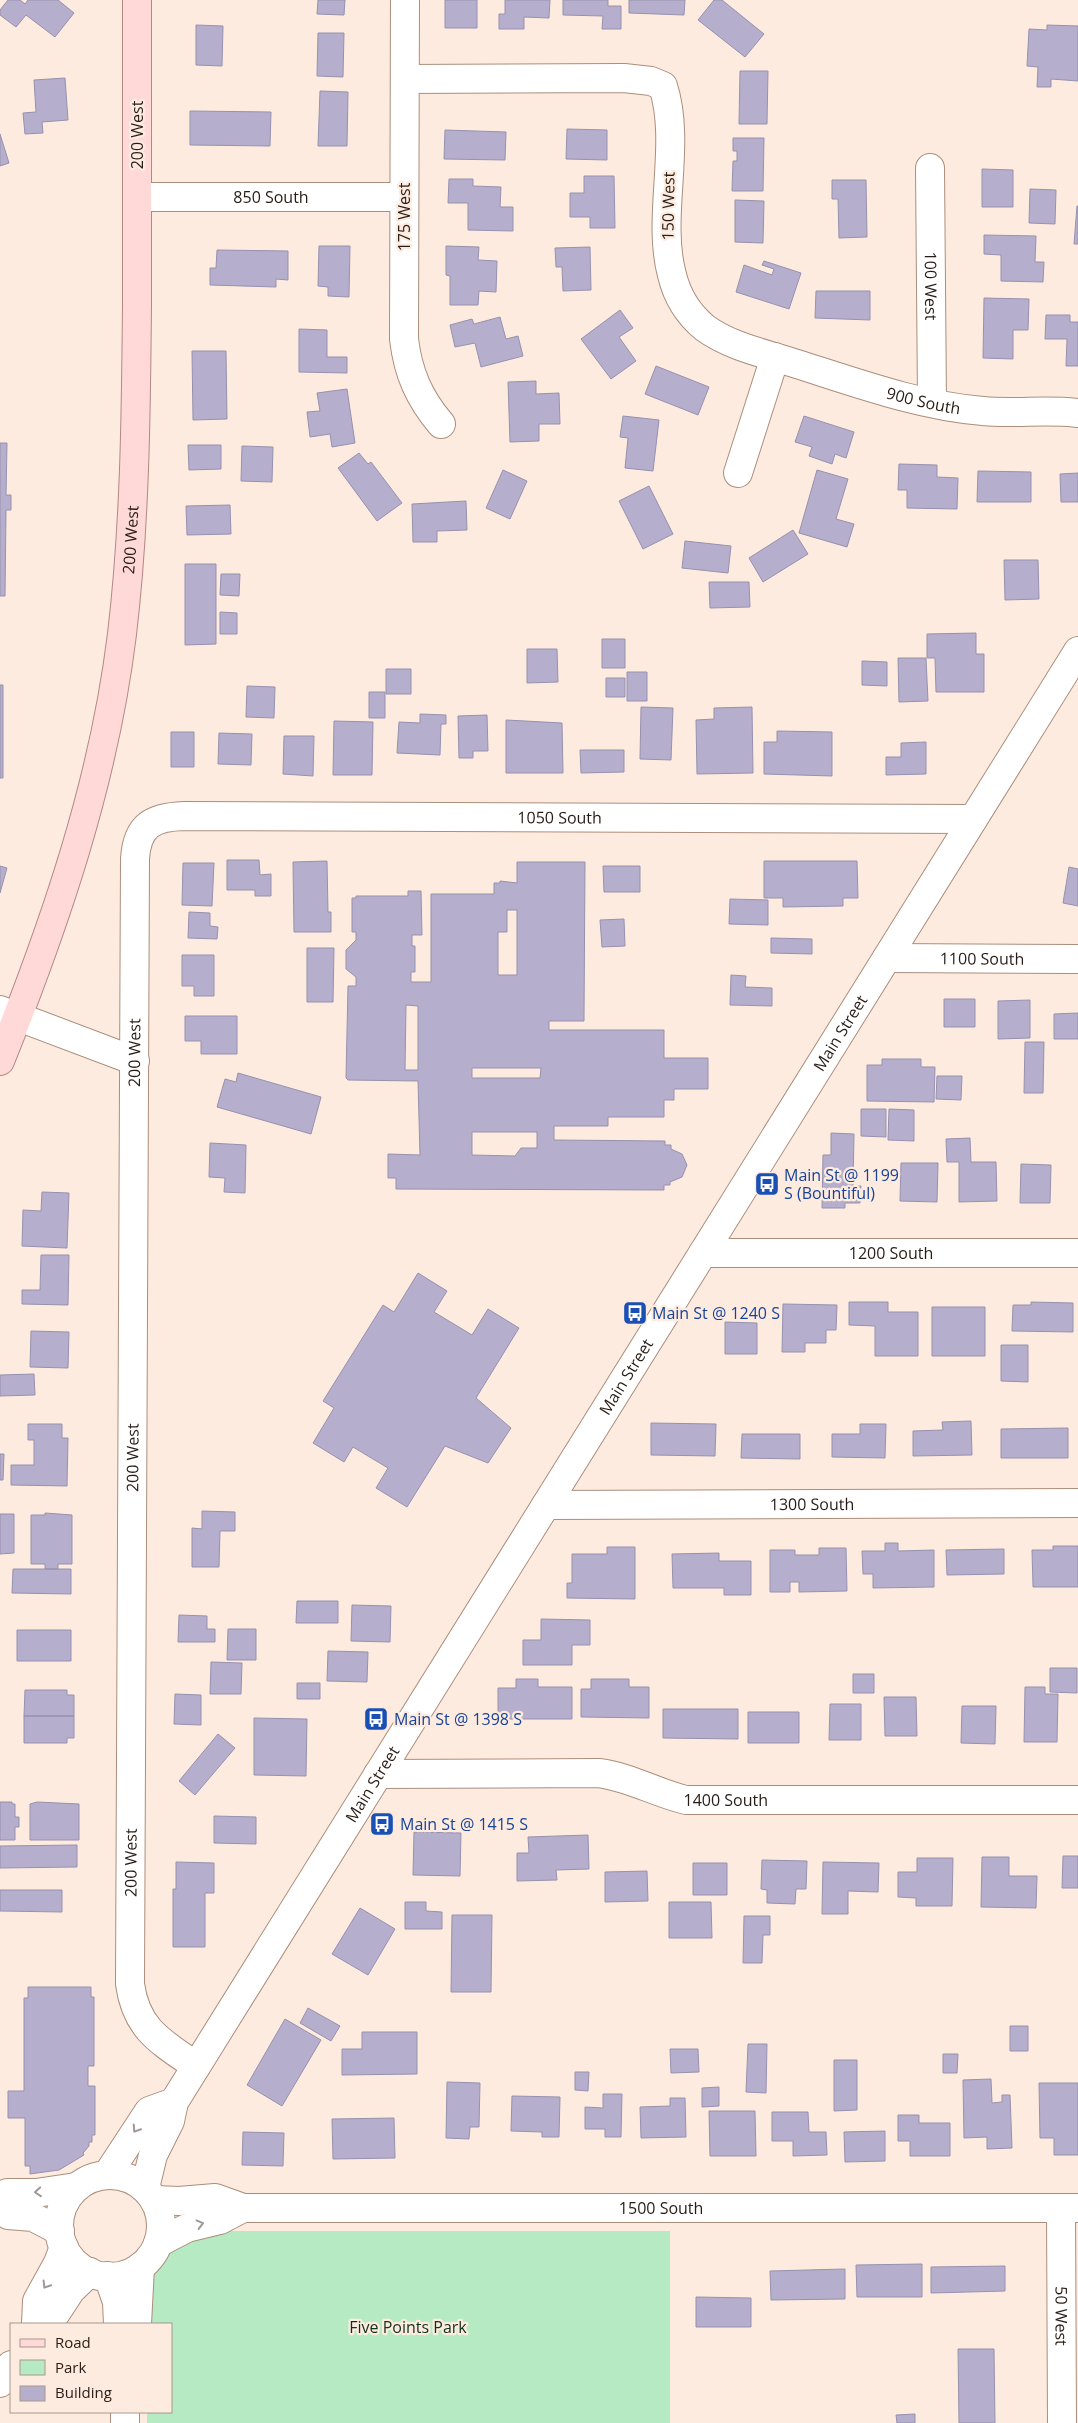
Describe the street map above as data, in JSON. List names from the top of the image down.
{
  "streets": {
    "main road": ["200 West"],
    "street": [
      "850 South",
      "150 West",
      "175 West",
      "100 West",
      "900 South",
      "1050 South",
      "1100 South",
      "Main Street",
      "1200 South",
      "1300 South",
      "1400 South",
      "1500 South",
      "50 West"
    ]
  },
  "crossings": [
    ["200 West", "850 South"],
    ["200 West", "1050 South"],
    ["200 West", "Main Street"],
    ["850 South", "175 West"],
    ["150 West", "175 West"],
    ["150 West", "900 South"],
    ["100 West", "900 South"],
    ["1050 South", "Main Street"],
    ["1100 South", "Main Street"],
    ["Main Street", "1200 South"],
    ["Main Street", "1300 South"],
    ["Main Street", "1400 South"],
    ["Main Street", "1500 South"],
    ["1500 South", "50 West"]
  ],
  "parks": ["Five Points Park"],
  "places": {
    "bus stop": [
      "Main St @ 1199 S (Bountiful)",
      "Main St @ 1240 S",
      "Main St @ 1398 S",
      "Main St @ 1415 S"
    ]
  },
  "legend": ["Road", "Park", "Building"]
}
